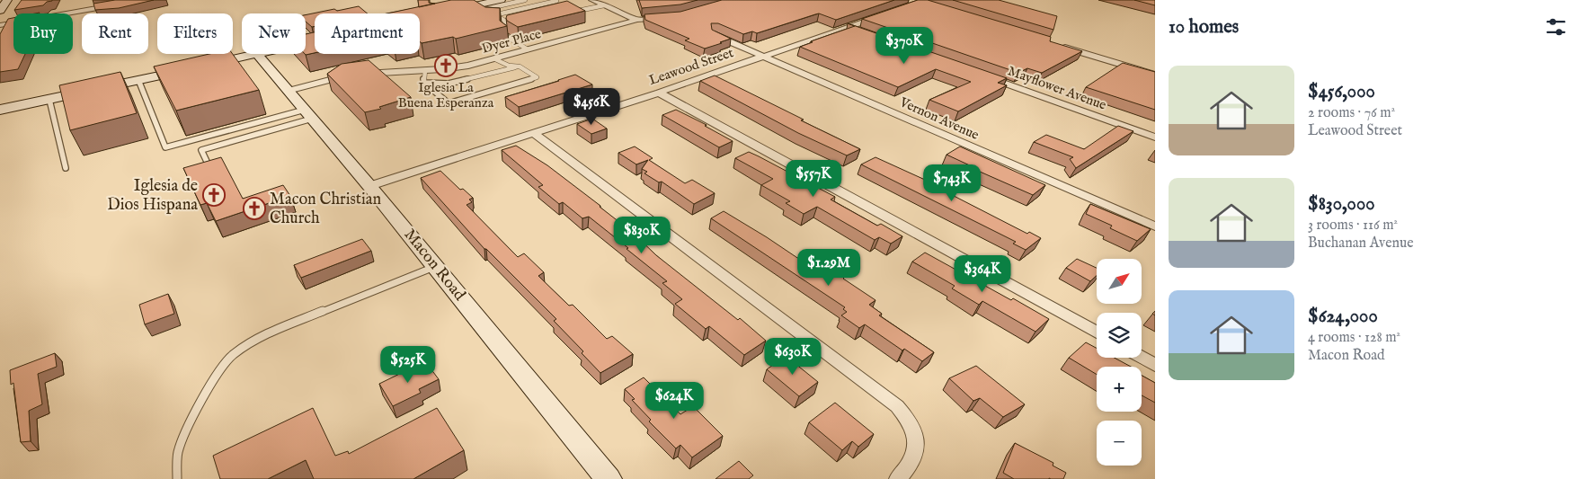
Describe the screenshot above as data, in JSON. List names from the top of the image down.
{
  "streets": {
    "main road": ["Macon Road"],
    "street": [
      "Dyer Place",
      "Leawood Street",
      "Mayflower Avenue",
      "Vernon Avenue"
    ]
  },
  "crossings": [
    ["Dyer Place", "Macon Road"],
    ["Leawood Street", "Vernon Avenue"],
    ["Leawood Street", "Macon Road"]
  ],
  "places": {
    "church": ["Iglesia La Buena Esperanza", "Iglesia de Dios Hispana", "Macon Christian Church"]
  },
  "north": "top right",
  "page": {
    "heading": "10 homes",
    "chip": [
      "Buy",
      "Rent",
      "Filters",
      "New",
      "Apartment"
    ],
    "price": [
      "$370K",
      "$456K",
      "$557K",
      "$743K",
      "$830K",
      "$1.29M",
      "$364K",
      "$630K",
      "$525K",
      "$624K"
    ],
    "list": [
      {
        "name": "$456,000",
        "note": "2 rooms · 76 m² · Leawood Street"
      },
      {
        "name": "$830,000",
        "note": "3 rooms · 116 m² · Buchanan Avenue"
      },
      {
        "name": "$624,000",
        "note": "4 rooms · 128 m² · Macon Road"
      }
    ],
    "map_buttons": ["+", "−"]
  }
}
